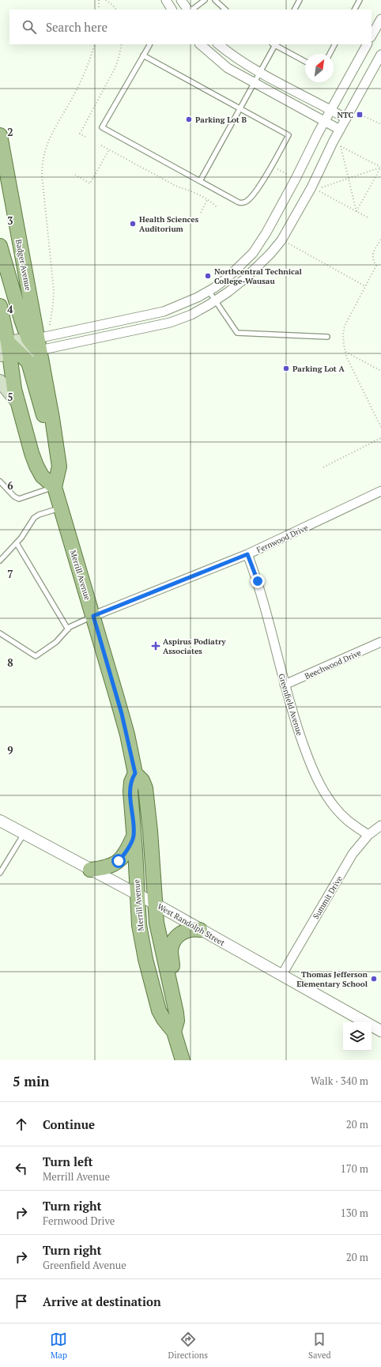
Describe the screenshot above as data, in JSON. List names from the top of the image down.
{
  "streets": {
    "main road": ["Badger Avenue", "Merrill Avenue"],
    "street": [
      "Fernwood Drive",
      "Beechwood Drive",
      "Greenfield Avenue",
      "Summit Drive",
      "West Randolph Street"
    ]
  },
  "crossings": [
    ["Badger Avenue", "Merrill Avenue"],
    ["Fernwood Drive", "Merrill Avenue"],
    ["Fernwood Drive", "Greenfield Avenue"],
    ["Merrill Avenue", "West Randolph Street"],
    ["Beechwood Drive", "Greenfield Avenue"],
    ["Greenfield Avenue", "Summit Drive"],
    ["Summit Drive", "West Randolph Street"]
  ],
  "places": {
    "transit": ["NTC"],
    "other": [
      "Parking Lot B",
      "Health Sciences Auditorium",
      "Northcentral Technical College-Wausau",
      "Parking Lot A",
      "Thomas Jefferson Elementary School"
    ],
    "health": ["Aspirus Podiatry Associates"]
  },
  "north": "top right",
  "page": {
    "search": "Search here",
    "heading": ["5 min", "Walk · 340 m"],
    "list": [
      ["Continue", "20 m"],
      ["Turn left", "Merrill Avenue", "170 m"],
      ["Turn right", "Fernwood Drive", "130 m"],
      ["Turn right", "Greenfield Avenue", "20 m"],
      "Arrive at destination"
    ],
    "nav": ["Map", "Directions", "Saved"]
  },
  "grid": {
    "rows": [
      "2",
      "3",
      "4",
      "5",
      "6",
      "7",
      "8",
      "9"
    ]
  }
}
